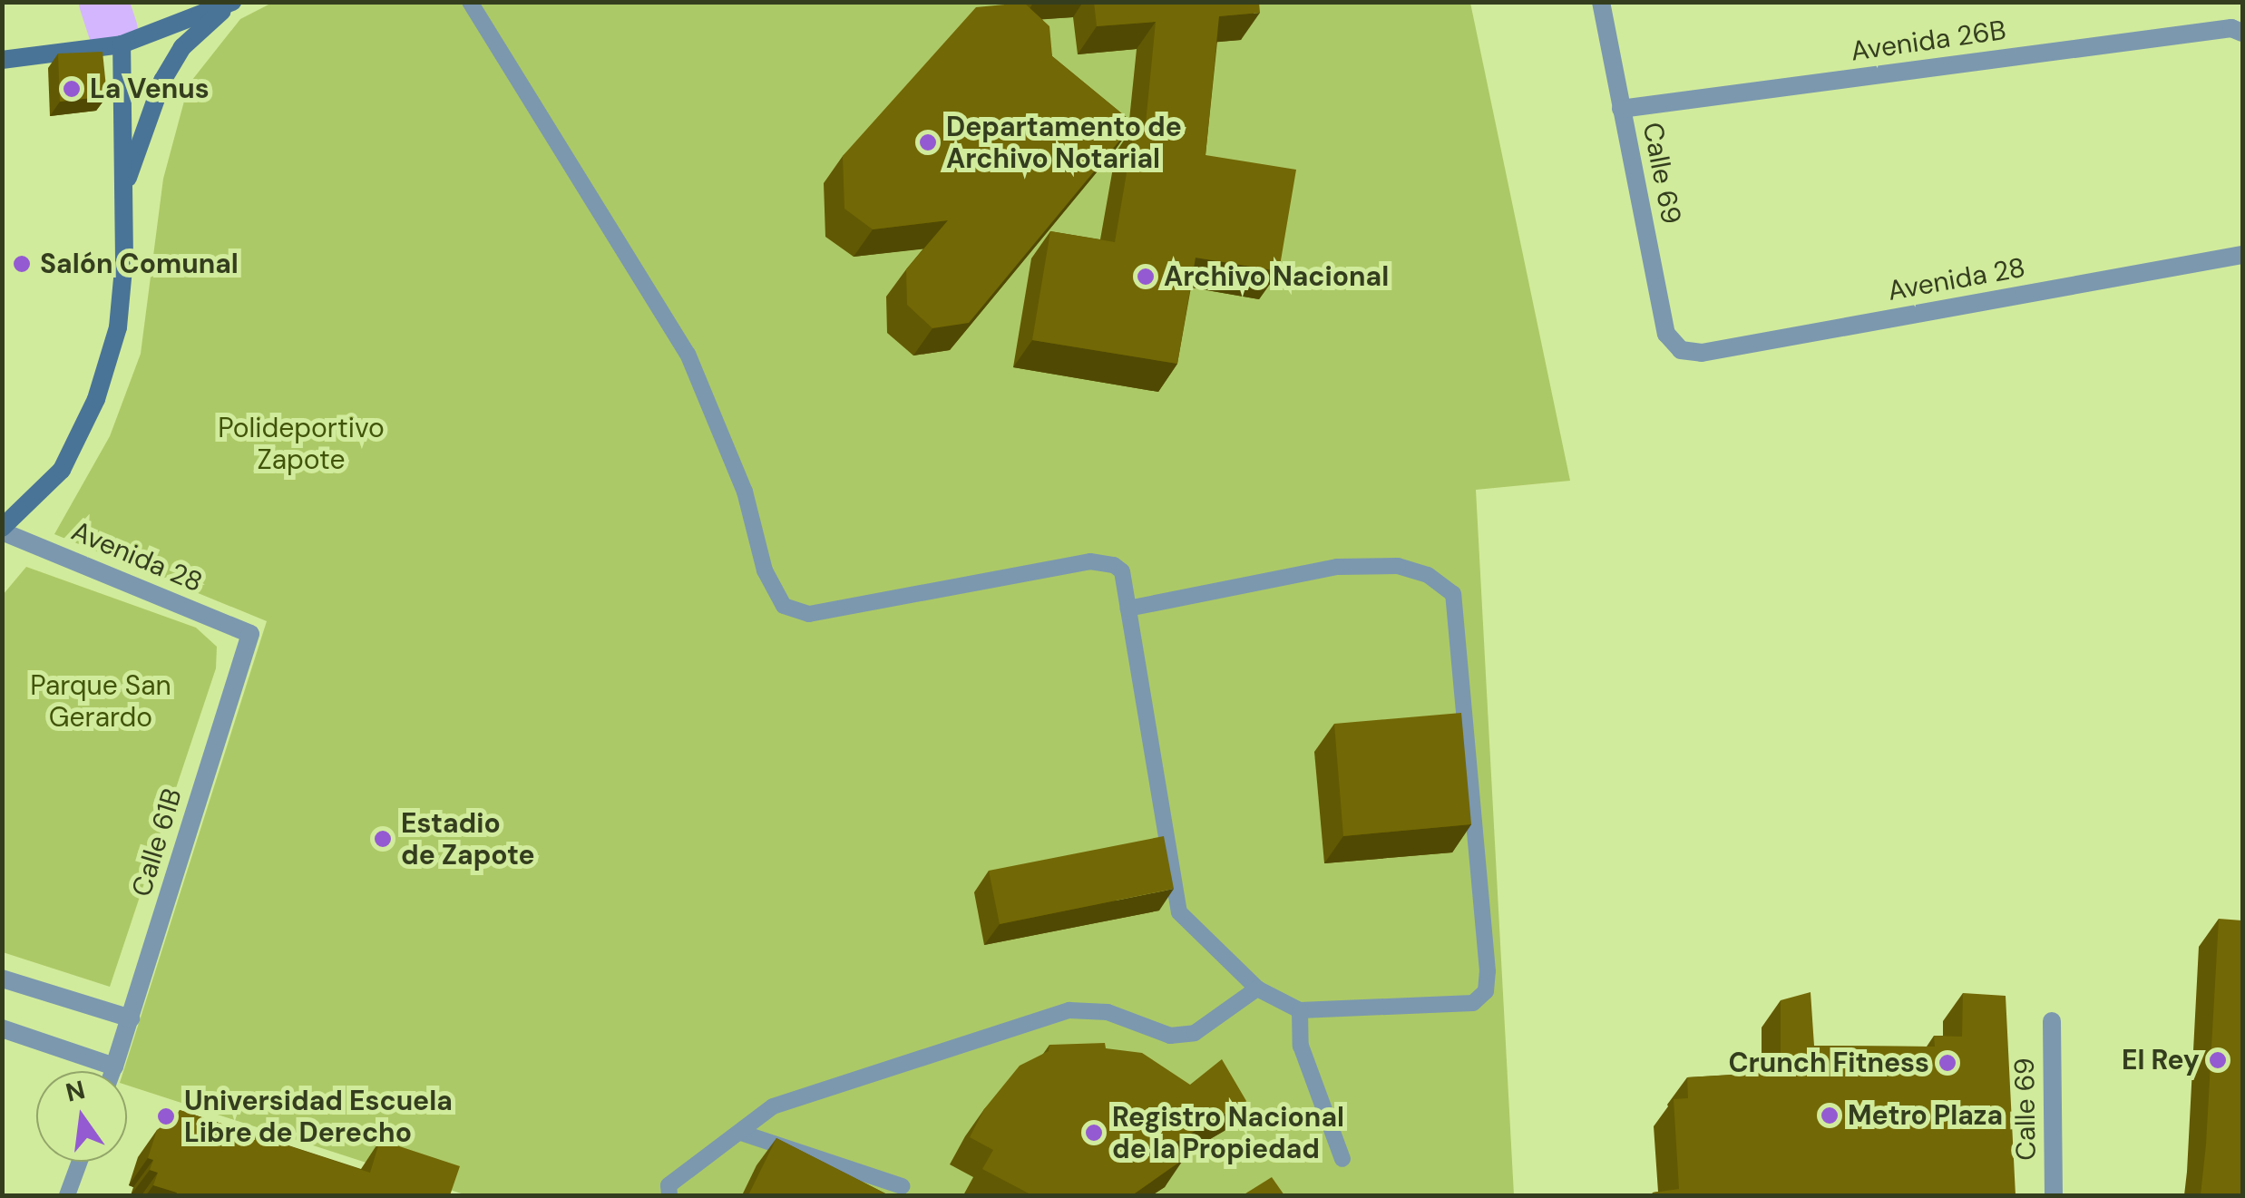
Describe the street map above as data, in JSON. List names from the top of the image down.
{
  "streets": {
    "street": [
      "Avenida 26B",
      "Calle 69",
      "Avenida 28",
      "Calle 61B"
    ]
  },
  "crossings": [
    ["Avenida 26B", "Calle 69"],
    ["Calle 69", "Avenida 28"],
    ["Avenida 28", "Calle 61B"]
  ],
  "parks": ["Polideportivo Zapote", "Parque San Gerardo"],
  "places": [
    "La Venus",
    "Departamento de Archivo Notarial",
    "Salón Comunal",
    "Archivo Nacional",
    "Estadio de Zapote",
    "El Rey",
    "Crunch Fitness",
    "Metro Plaza",
    "Universidad Escuela Libre de Derecho",
    "Registro Nacional de la Propiedad"
  ],
  "north": "top"
}
